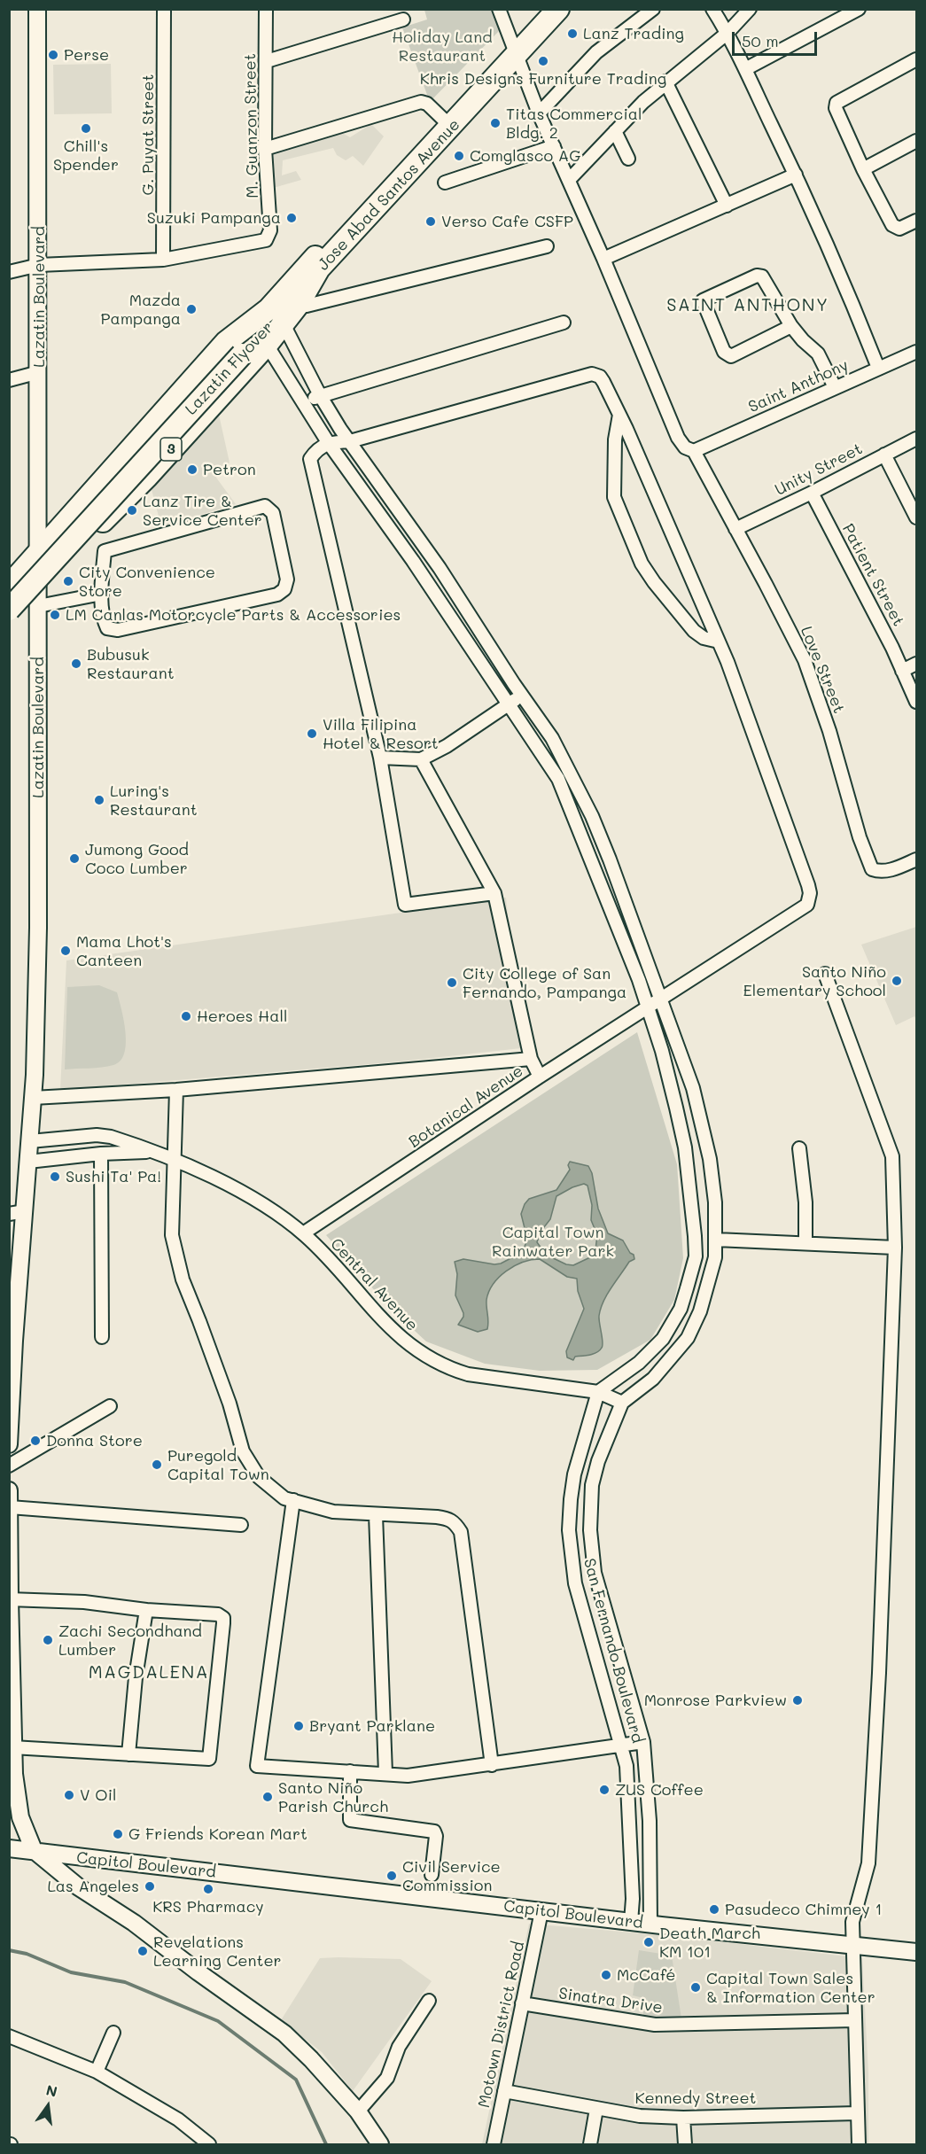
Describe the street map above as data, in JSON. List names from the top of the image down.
{
  "streets": {
    "highway": ["Jose Abad Santos Avenue", "Lazatin Flyover", "3"],
    "main road": ["Lazatin Boulevard", "Capitol Boulevard"],
    "street": [
      "M. Guanzon Street",
      "G. Puyat Street",
      "Saint Anthony",
      "Unity Street",
      "Patient Street",
      "Love Street",
      "Botanical Avenue",
      "Central Avenue",
      "San Fernando Boulevard",
      "Sinatra Drive",
      "Motown District Road",
      "Kennedy Street"
    ]
  },
  "crossings": [
    ["M. Guanzon Street", "G. Puyat Street"],
    ["Jose Abad Santos Avenue", "Lazatin Boulevard"],
    ["Jose Abad Santos Avenue", "Lazatin Flyover"],
    ["Jose Abad Santos Avenue", "Love Street"],
    ["Lazatin Boulevard", "Central Avenue"],
    ["Saint Anthony", "Love Street"],
    ["Unity Street", "Patient Street"],
    ["Unity Street", "Love Street"],
    ["Botanical Avenue", "Central Avenue"],
    ["Central Avenue", "San Fernando Boulevard"],
    ["San Fernando Boulevard", "Capitol Boulevard"],
    ["Capitol Boulevard", "Motown District Road"],
    ["Sinatra Drive", "Motown District Road"],
    ["Motown District Road", "Kennedy Street"]
  ],
  "districts": ["SAINT ANTHONY", "MAGDALENA"],
  "parks": ["Holiday Land Restaurant", "Capital Town Rainwater Park"],
  "places": [
    "Lanz Trading",
    "Perse",
    "Khris Designs Furniture Trading",
    "Titas Commercial Bldg. 2",
    "Chill's Spender",
    "Comglasco AG",
    "Suzuki Pampanga",
    "Verso Cafe CSFP",
    "Mazda Pampanga",
    "Petron",
    "Lanz Tire & Service Center",
    "City Convenience Store",
    "LM Canlas Motorcycle Parts & Accessories",
    "Bubusuk Restaurant",
    "Villa Filipina Hotel & Resort",
    "Luring's Restaurant",
    "Jumong Good Coco Lumber",
    "Mama Lhot's Canteen",
    "Santo Niño Elementary School",
    "City College of San Fernando, Pampanga",
    "Heroes Hall",
    "Sushi Ta' Pa!",
    "Donna Store",
    "Puregold Capital Town",
    "Zachi Secondhand Lumber",
    "Monrose Parkview",
    "Bryant Parklane",
    "ZUS Coffee",
    "V Oil",
    "Santo Niño Parish Church",
    "G Friends Korean Mart",
    "Civil Service Commission",
    "Las Angeles",
    "KRS Pharmacy",
    "Pasudeco Chimney 1",
    "Death March KM 101",
    "Revelations Learning Center",
    "McCafé",
    "Capital Town Sales & Information Center"
  ],
  "scale_bar": "50 m",
  "north": "top"
}
